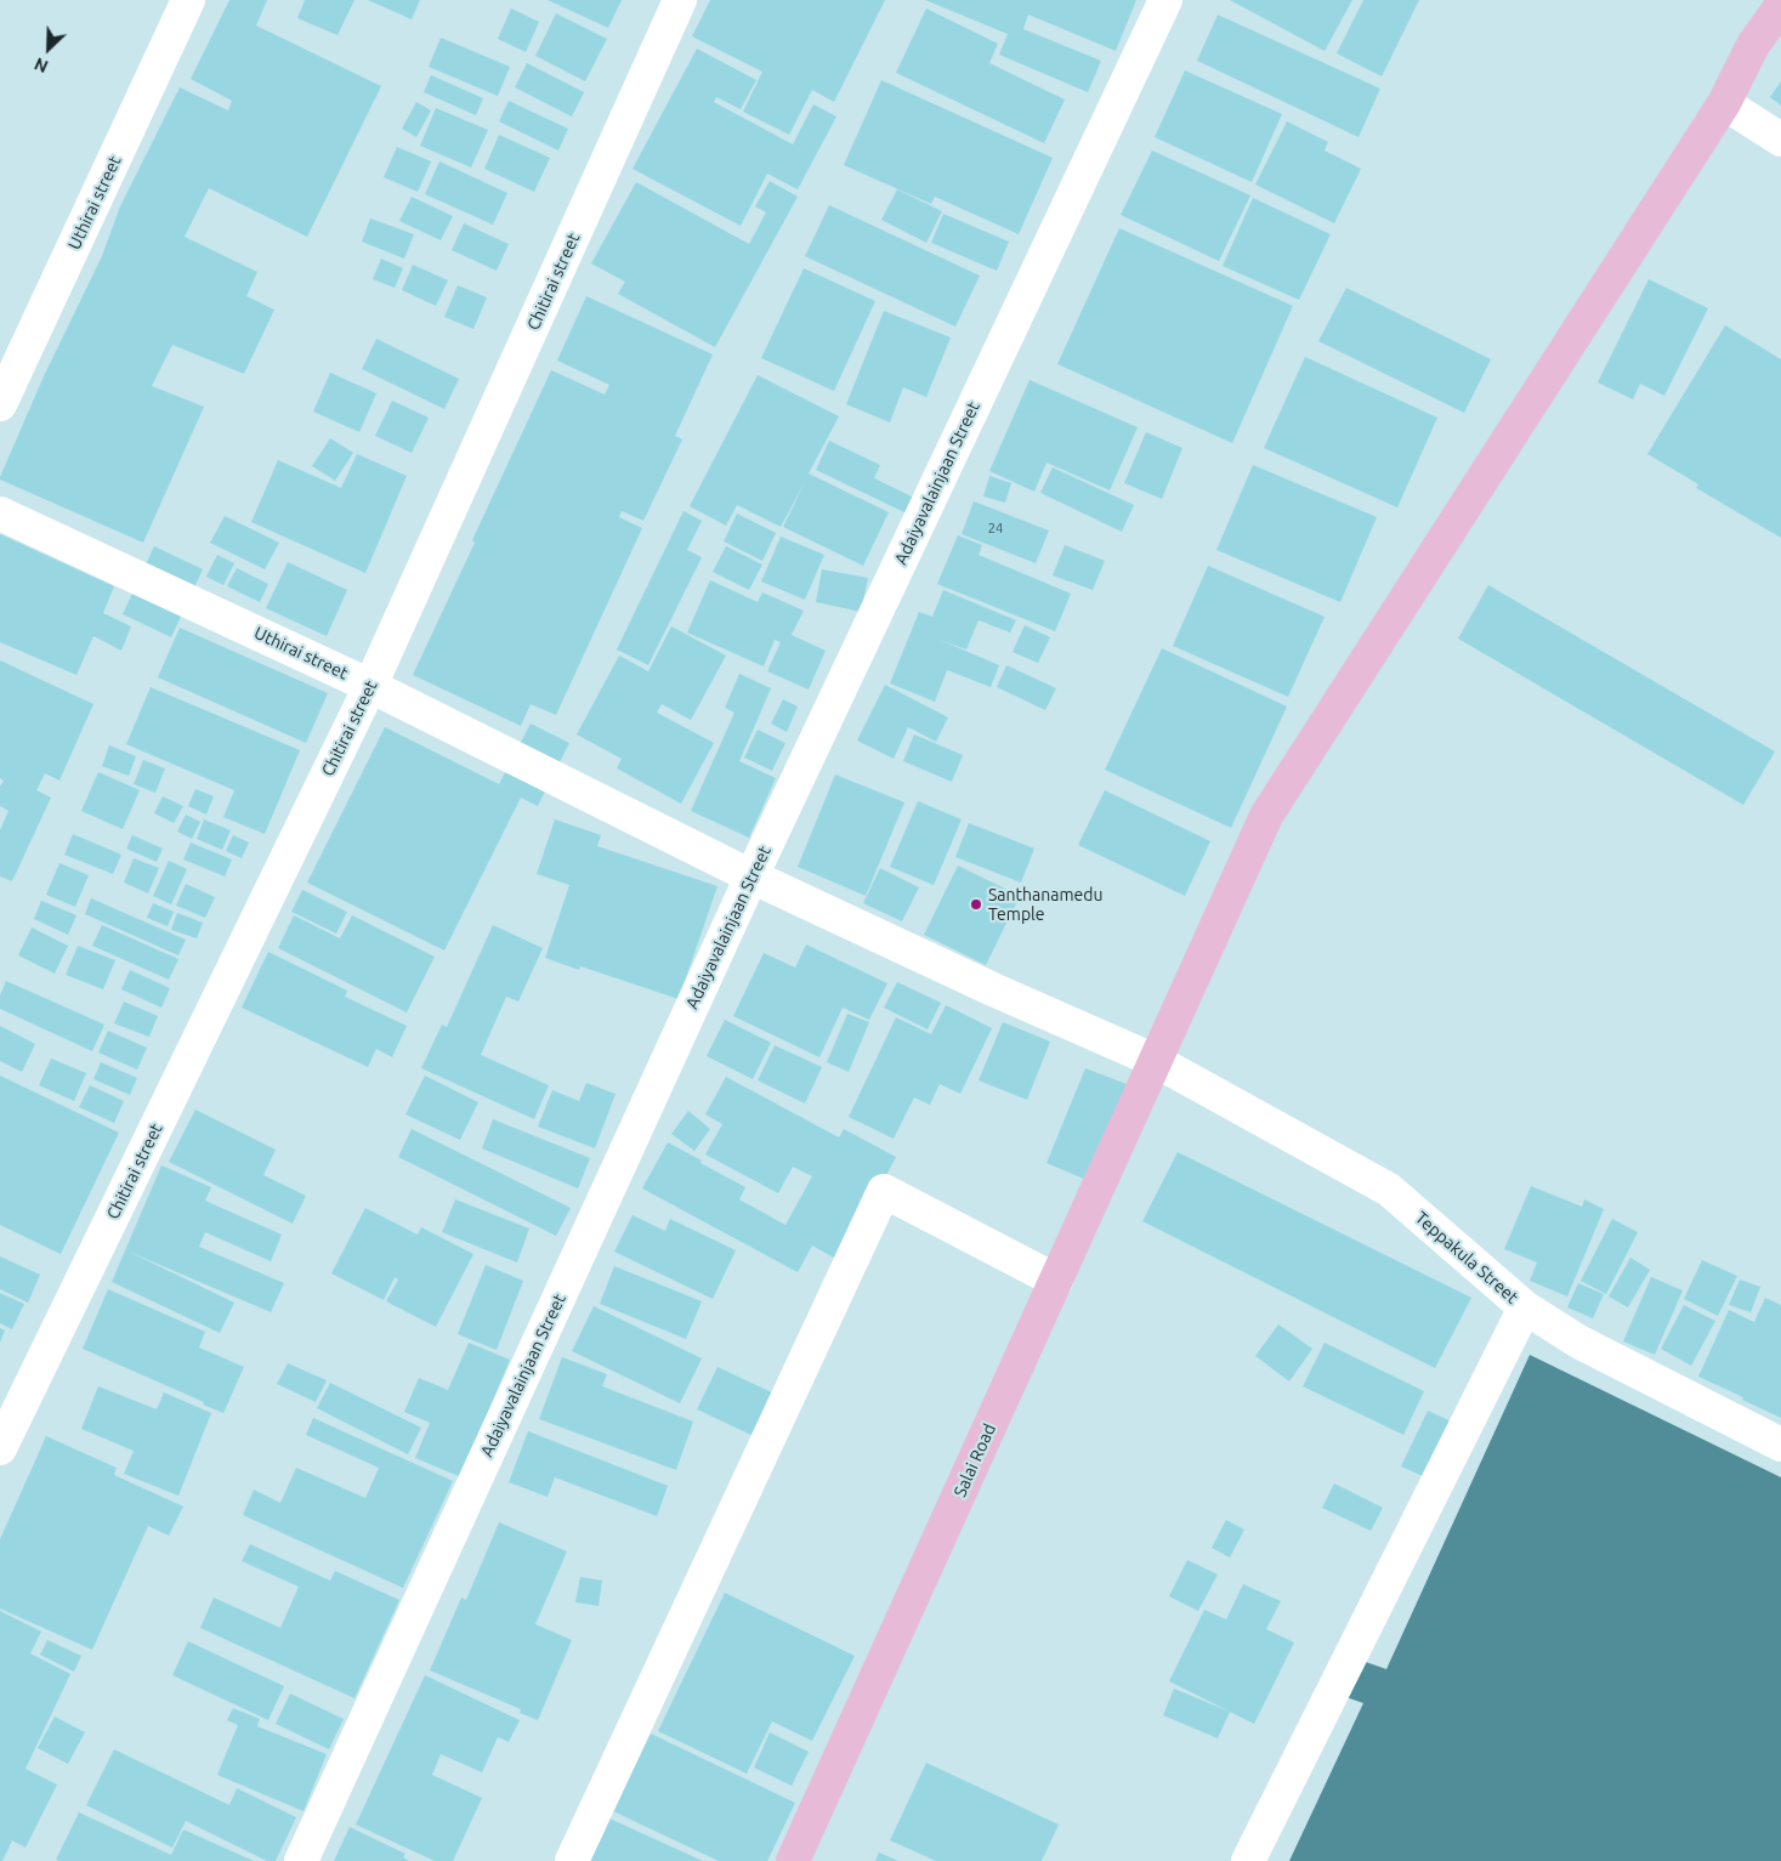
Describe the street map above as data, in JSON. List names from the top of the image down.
{
  "streets": {
    "main road": ["Salai Road"],
    "street": [
      "Uthirai street",
      "Chitirai street",
      "Adaiyavalainjaan Street",
      "Teppakula Street"
    ]
  },
  "crossings": [
    ["Uthirai street", "Chitirai street"],
    ["Uthirai street", "Adaiyavalainjaan Street"],
    ["Uthirai street", "Teppakula Street"],
    ["Adaiyavalainjaan Street", "Teppakula Street"],
    ["Teppakula Street", "Salai Road"]
  ],
  "places": ["Santhanamedu Temple"],
  "house_numbers": ["24"],
  "north": "bottom left"
}
